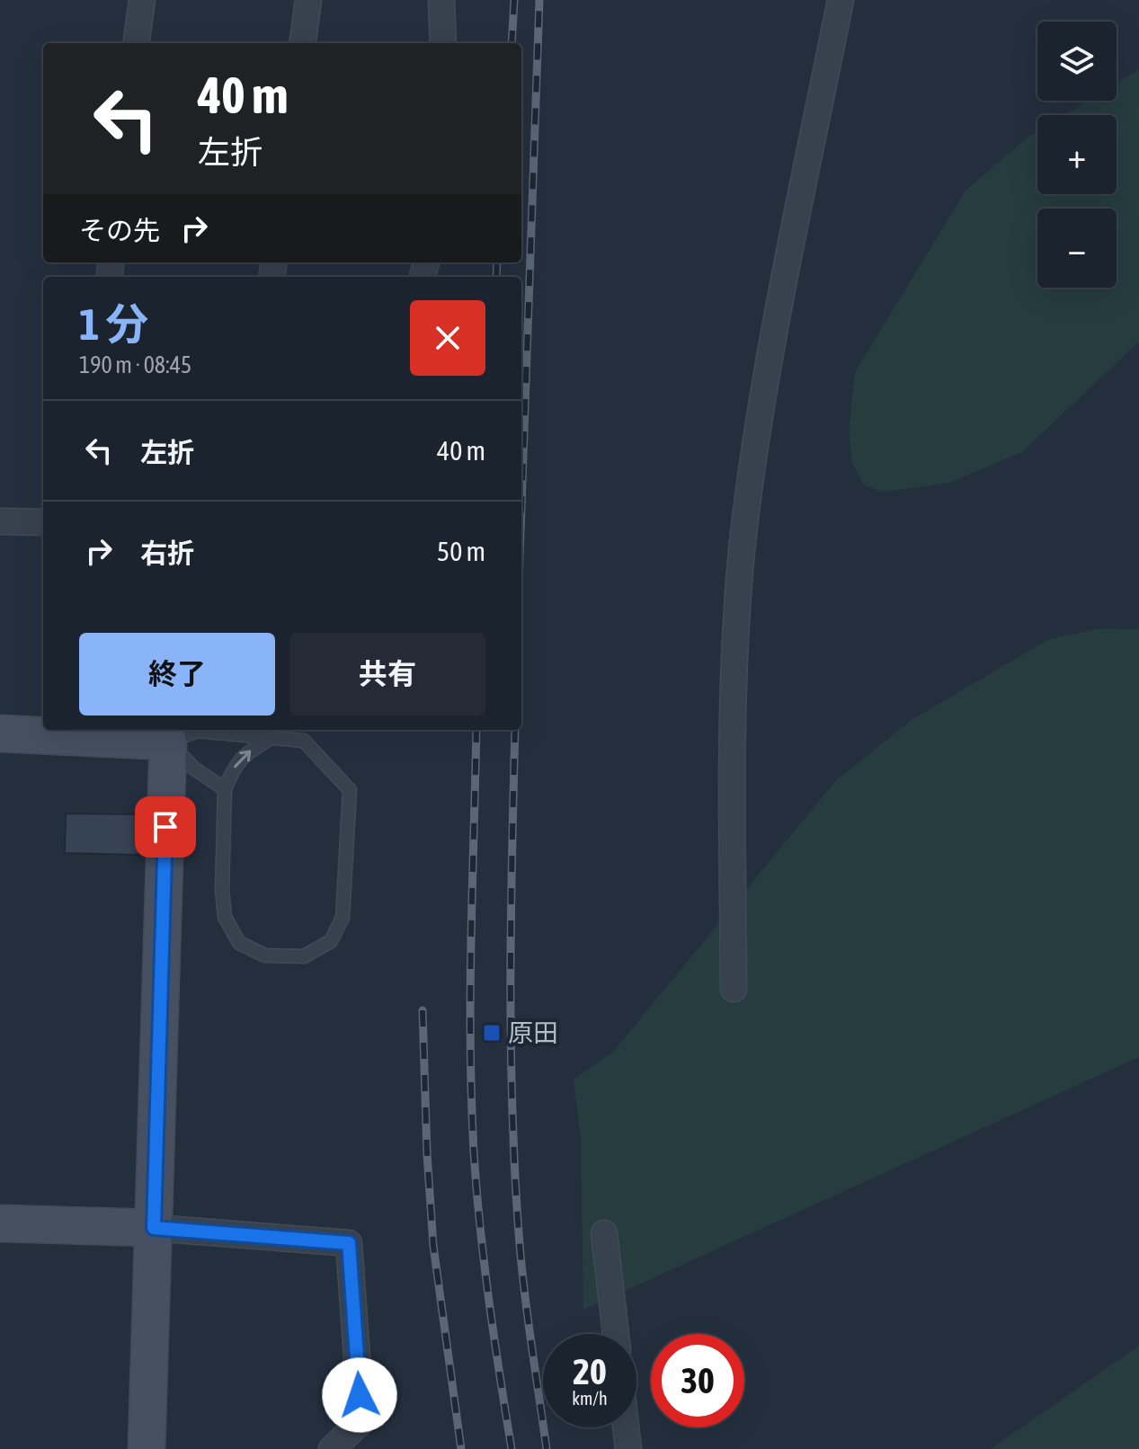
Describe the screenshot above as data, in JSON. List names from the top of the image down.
{
  "places": {
    "transit": ["原田"]
  },
  "page": {
    "map_buttons": ["+", "−"],
    "turn": ["40 m", "左折"],
    "then": "その先",
    "heading": ["1 分", "190 m · 08:45"],
    "list": [
      {
        "name": "左折",
        "value": "40 m"
      },
      {
        "name": "右折",
        "value": "50 m"
      }
    ],
    "buttons": ["終了", "共有"],
    "speed": "20 km/h",
    "limit": "30"
  }
}
